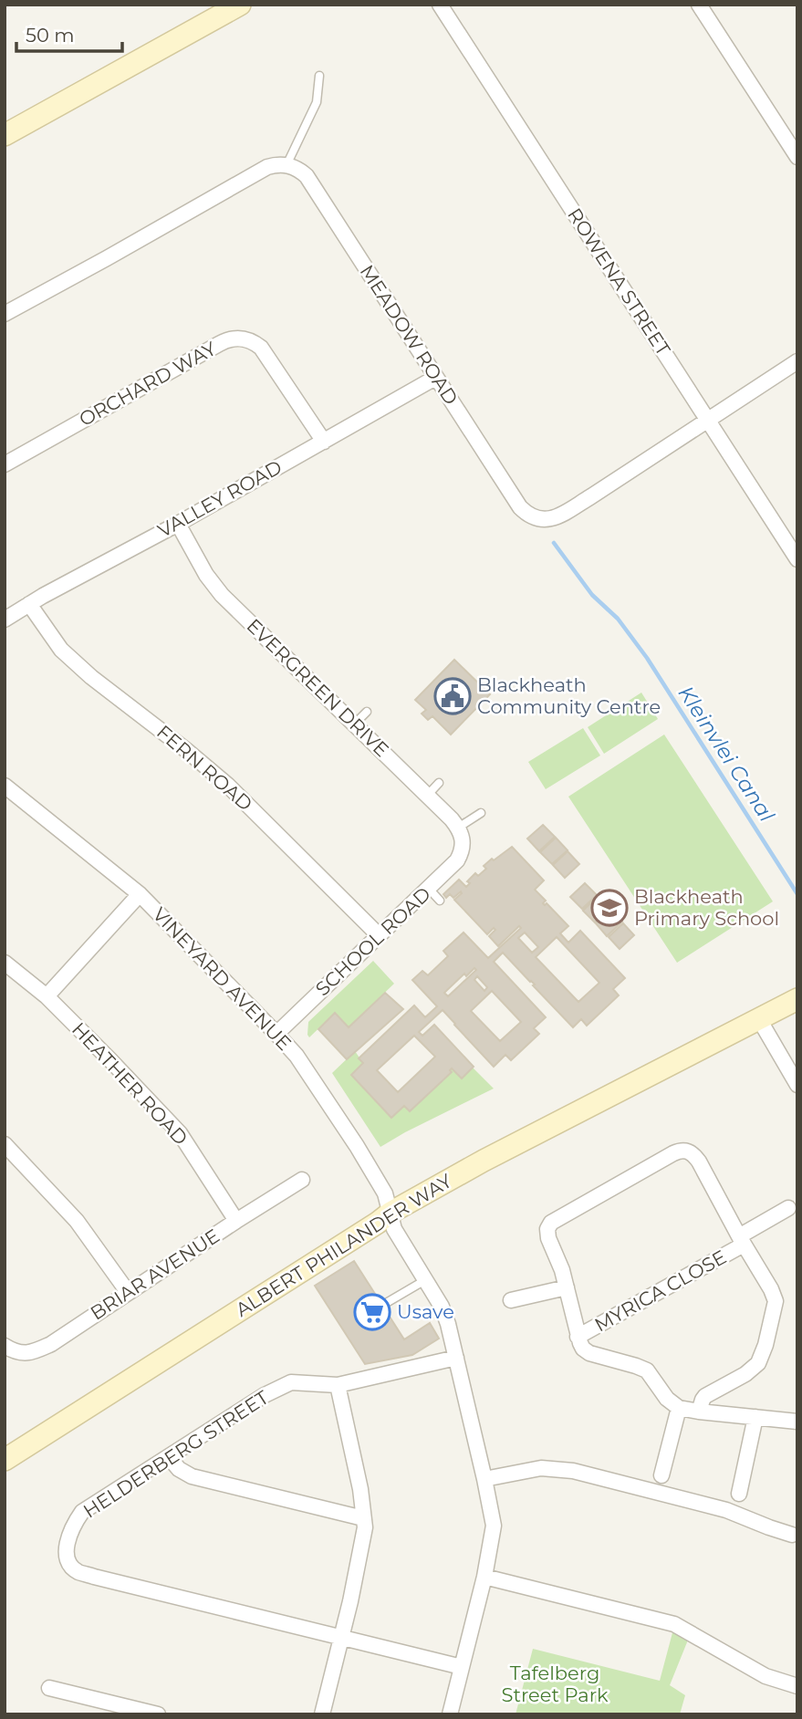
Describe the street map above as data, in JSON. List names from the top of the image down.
{
  "streets": {
    "street": [
      "ROWENA STREET",
      "MEADOW ROAD",
      "ORCHARD WAY",
      "VALLEY ROAD",
      "EVERGREEN DRIVE",
      "FERN ROAD",
      "SCHOOL ROAD",
      "VINEYARD AVENUE",
      "HEATHER ROAD",
      "ALBERT PHILANDER WAY",
      "BRIAR AVENUE",
      "MYRICA CLOSE",
      "HELDERBERG STREET"
    ]
  },
  "crossings": [
    ["ROWENA STREET", "MEADOW ROAD"],
    ["MEADOW ROAD", "VALLEY ROAD"],
    ["ORCHARD WAY", "VALLEY ROAD"],
    ["VALLEY ROAD", "EVERGREEN DRIVE"],
    ["VALLEY ROAD", "FERN ROAD"],
    ["EVERGREEN DRIVE", "SCHOOL ROAD"],
    ["FERN ROAD", "SCHOOL ROAD"],
    ["SCHOOL ROAD", "VINEYARD AVENUE"],
    ["VINEYARD AVENUE", "ALBERT PHILANDER WAY"],
    ["VINEYARD AVENUE", "HELDERBERG STREET"],
    ["HEATHER ROAD", "BRIAR AVENUE"]
  ],
  "water": ["Kleinvlei Canal"],
  "parks": ["Tafelberg Street Park"],
  "places": {
    "public building": ["Blackheath Community Centre"],
    "school or university": ["Blackheath Primary School"],
    "supermarket": ["Usave"]
  },
  "scale_bar": "50 m"
}
